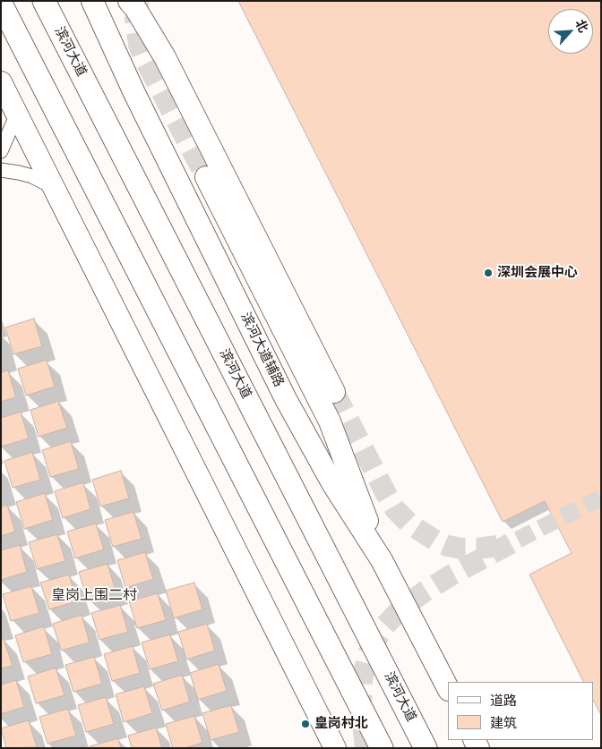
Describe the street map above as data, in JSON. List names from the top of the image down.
{
  "streets": {
    "highway": ["滨河大道"],
    "main road": ["滨河大道辅路"]
  },
  "districts": ["皇岗上围二村"],
  "places": ["深圳会展中心", "皇岗村北"],
  "legend": ["道路", "建筑"],
  "north": "top right"
}
